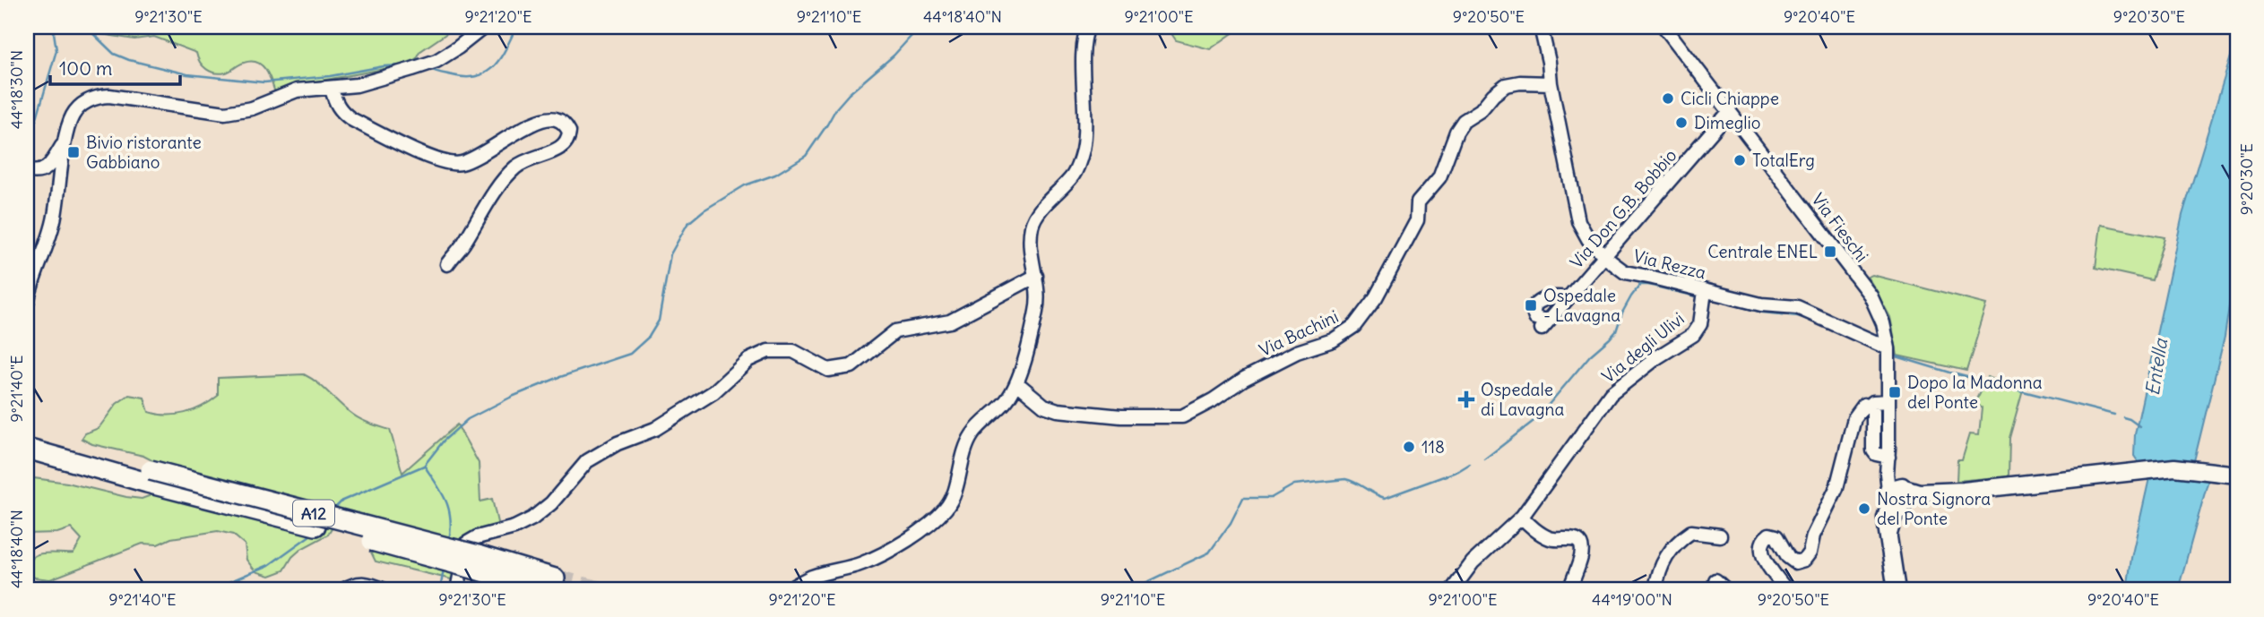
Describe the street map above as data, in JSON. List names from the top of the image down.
{
  "streets": {
    "highway": ["A12"],
    "street": [
      "Via Don G.B. Bobbio",
      "Via Fieschi",
      "Via Rezza",
      "Via Bachini",
      "Via degli Ulivi"
    ]
  },
  "crossings": [
    ["Via Don G.B. Bobbio", "Via Fieschi"],
    ["Via Don G.B. Bobbio", "Via Rezza"],
    ["Via Fieschi", "Via Rezza"],
    ["Via Rezza", "Via Bachini"],
    ["Via Rezza", "Via degli Ulivi"]
  ],
  "water": ["Entella"],
  "places": {
    "other": [
      "Cicli Chiappe",
      "Dimeglio",
      "TotalErg",
      "118",
      "Nostra Signora del Ponte"
    ],
    "transit": [
      "Bivio ristorante Gabbiano",
      "Centrale ENEL",
      "Ospedale - Lavagna",
      "Dopo la Madonna del Ponte"
    ],
    "health": ["Ospedale di Lavagna"]
  },
  "scale_bar": "100 m",
  "coordinates": [
    "9°21'30\"E",
    "9°21'20\"E",
    "9°21'10\"E",
    "44°18'40\"N",
    "9°21'00\"E",
    "9°20'50\"E",
    "9°20'40\"E",
    "9°20'30\"E",
    "44°18'30\"N",
    "9°21'40\"E",
    "44°19'00\"N"
  ]
}
